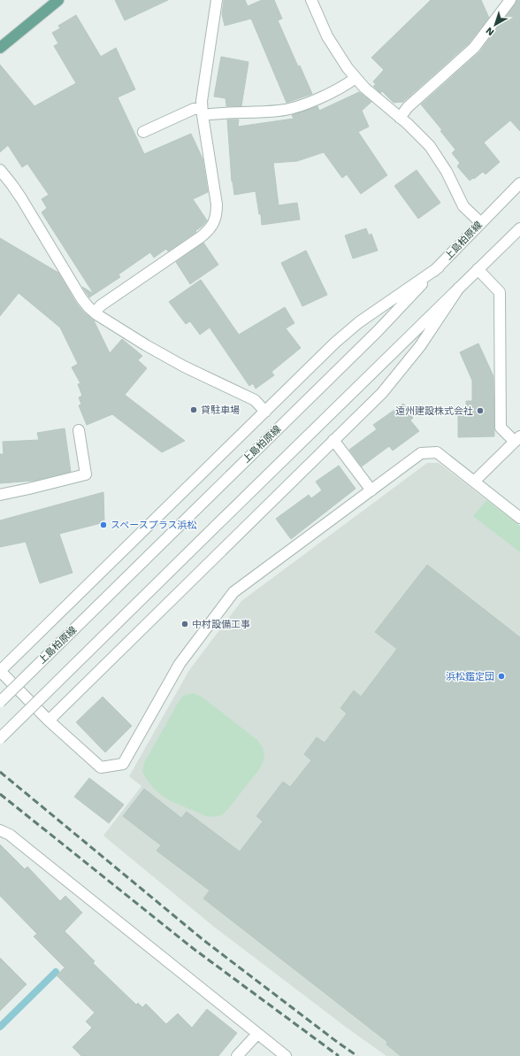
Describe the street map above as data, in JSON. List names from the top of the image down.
{
  "streets": {
    "street": ["上島柏原線"]
  },
  "places": [
    "貸駐車場",
    "遠州建設株式会社",
    "スペースプラス浜松",
    "中村設備工事",
    "浜松鑑定団"
  ],
  "north": "bottom left"
}
